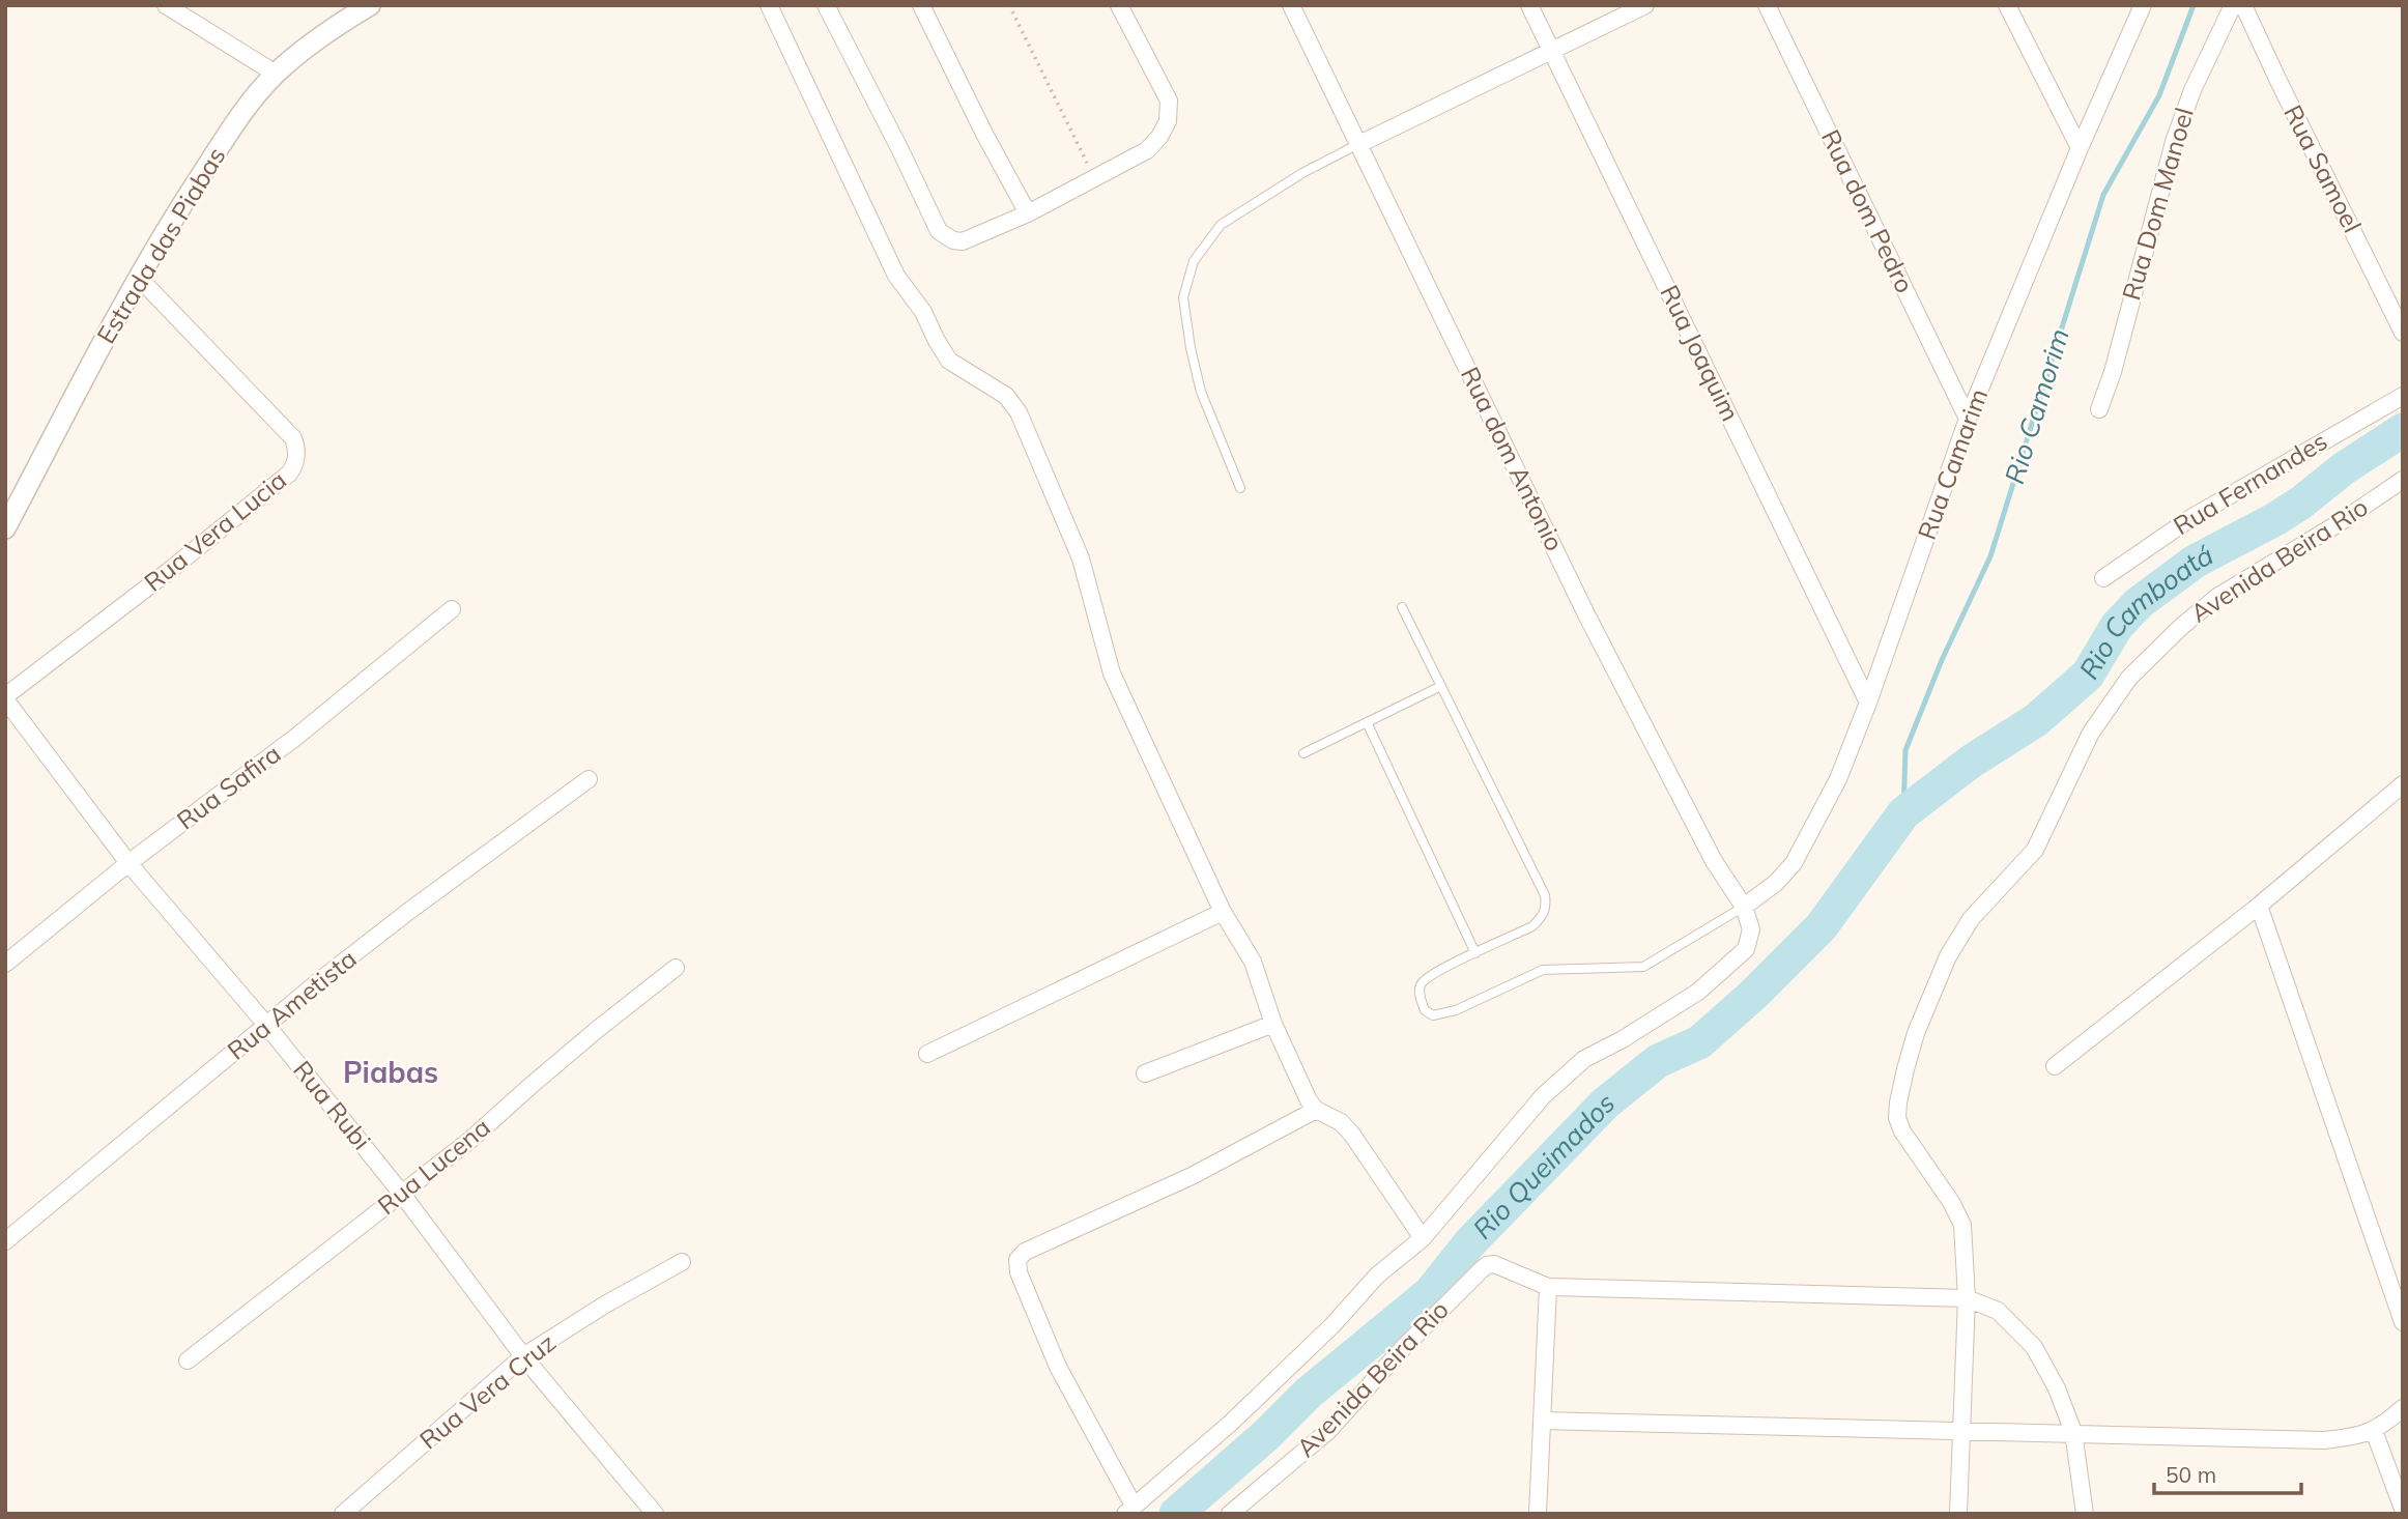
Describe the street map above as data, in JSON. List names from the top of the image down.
{
  "streets": {
    "street": [
      "Rua Samoel",
      "Rua Dom Manoel",
      "Rua dom Pedro",
      "Estrada das Piabas",
      "Rua Joaquim",
      "Rua dom Antonio",
      "Rua Camarim",
      "Rua Fernandes",
      "Rua Vera Lucia",
      "Avenida Beira Rio",
      "Rua Safira",
      "Rua Ametista",
      "Rua Rubi",
      "Rua Lucena",
      "Rua Vera Cruz"
    ]
  },
  "crossings": [
    ["Rua dom Pedro", "Rua Camarim"],
    ["Estrada das Piabas", "Rua Vera Lucia"],
    ["Rua Joaquim", "Rua Camarim"],
    ["Rua dom Antonio", "Rua Camarim"],
    ["Rua Vera Lucia", "Rua Rubi"],
    ["Rua Safira", "Rua Rubi"],
    ["Rua Ametista", "Rua Rubi"],
    ["Rua Rubi", "Rua Lucena"],
    ["Rua Rubi", "Rua Vera Cruz"]
  ],
  "districts": ["Piabas"],
  "water": ["Rio Camorim", "Rio Camboatá", "Rio Queimados"],
  "scale_bar": "50 m"
}
